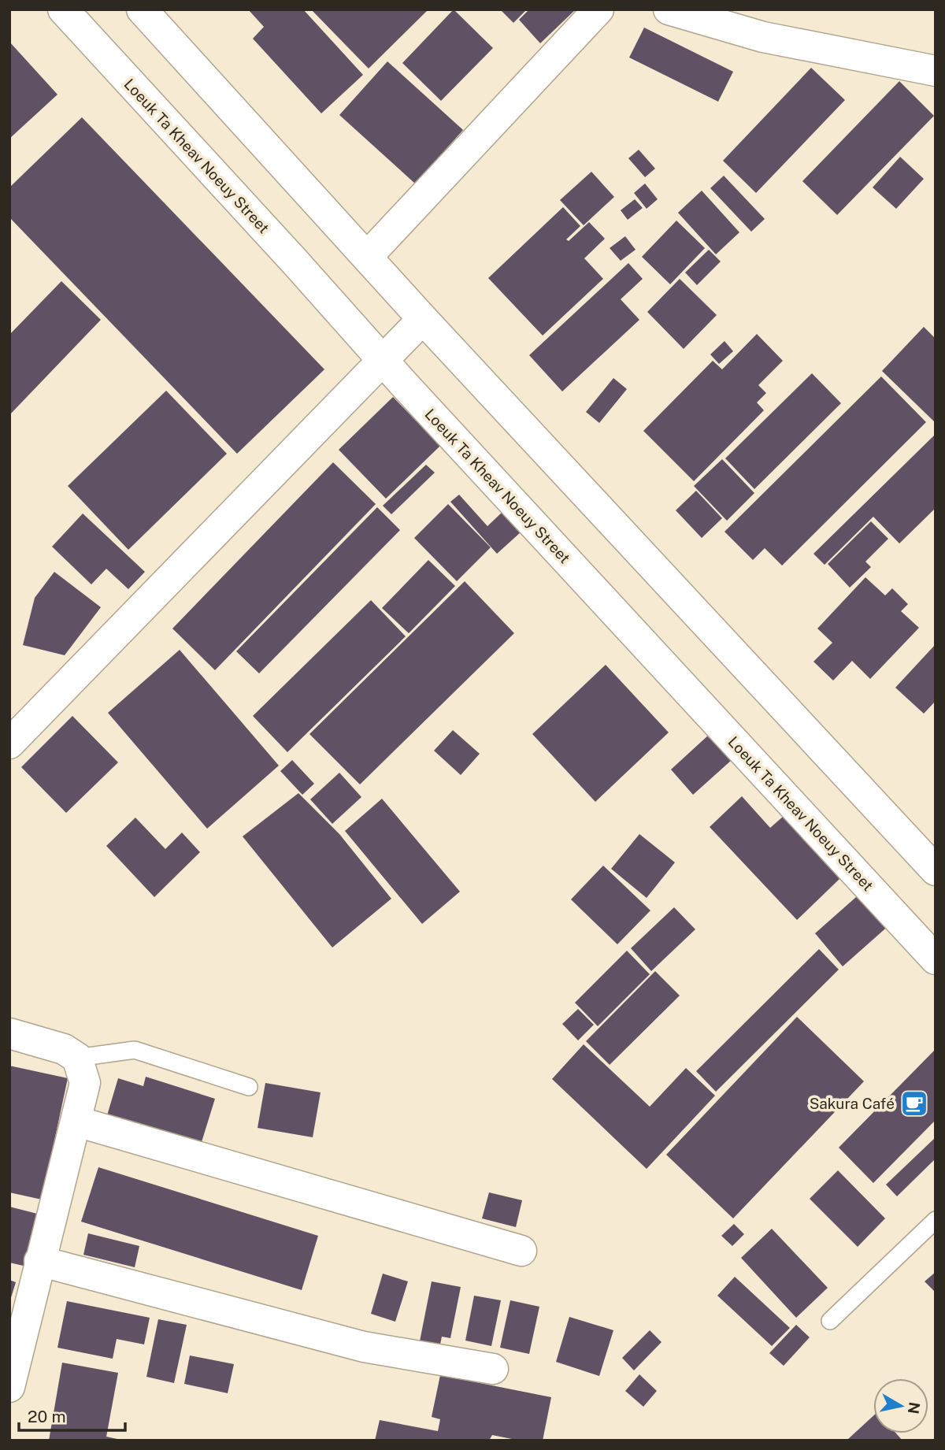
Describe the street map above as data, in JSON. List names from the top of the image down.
{
  "streets": {
    "street": ["Loeuk Ta Kheav Noeuy Street"]
  },
  "places": {
    "cafe": ["Sakura Café"]
  },
  "scale_bar": "20 m",
  "north": "right"
}
